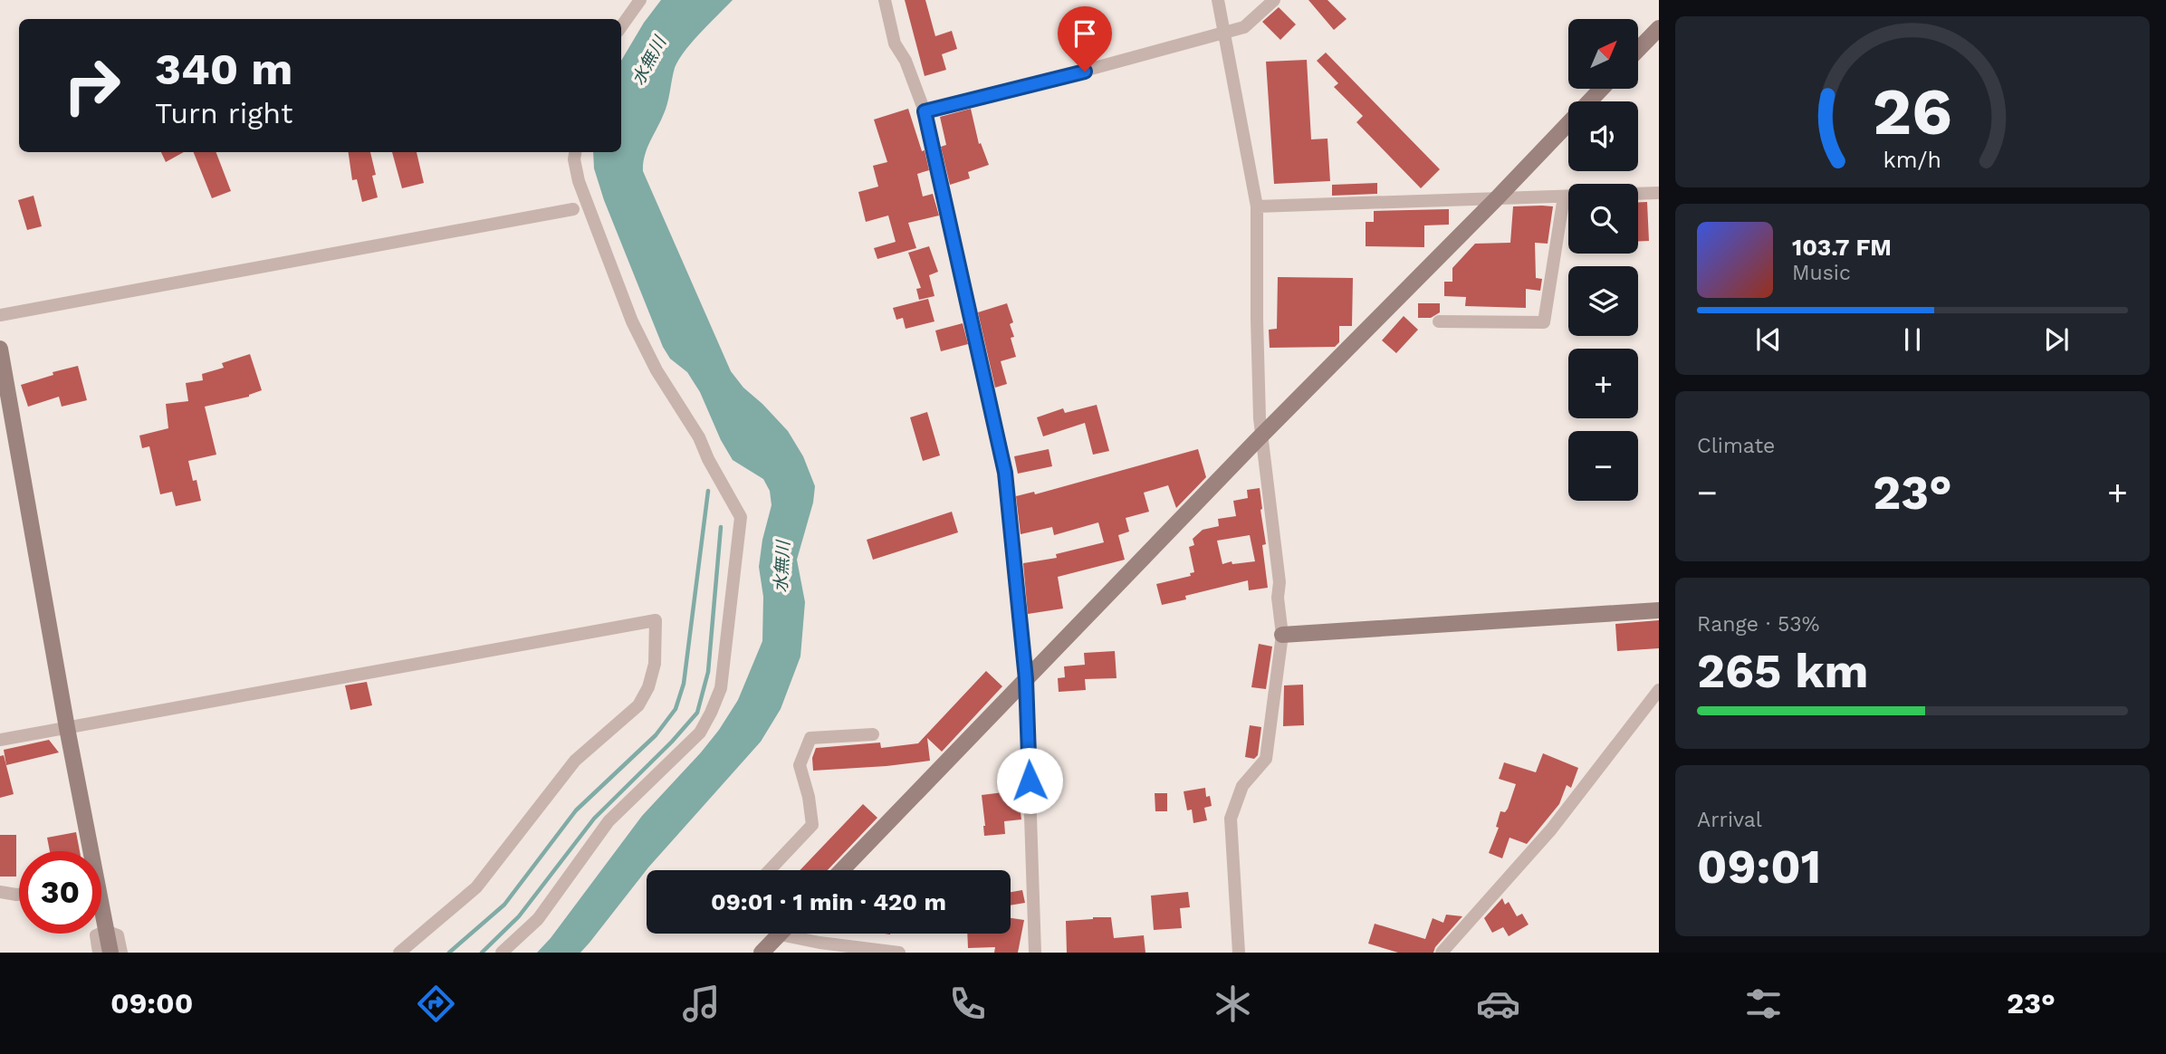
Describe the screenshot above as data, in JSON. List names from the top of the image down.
{
  "water": ["水無川"],
  "north": "top right",
  "page": {
    "map_buttons": ["+", "−"],
    "turn": ["340 m", "Turn right"],
    "song": ["103.7 FM", "Music"],
    "tile": [
      "Climate",
      ["Range · 53%", "265 km"],
      ["Arrival", "09:01"]
    ],
    "heat": ["−", "23°", "+"],
    "limit": "30",
    "trip": "09:01 · 1 min · 420 m",
    "tabs": ["09:00", "23°"],
    "gauge": ["26", "km/h"]
  }
}
